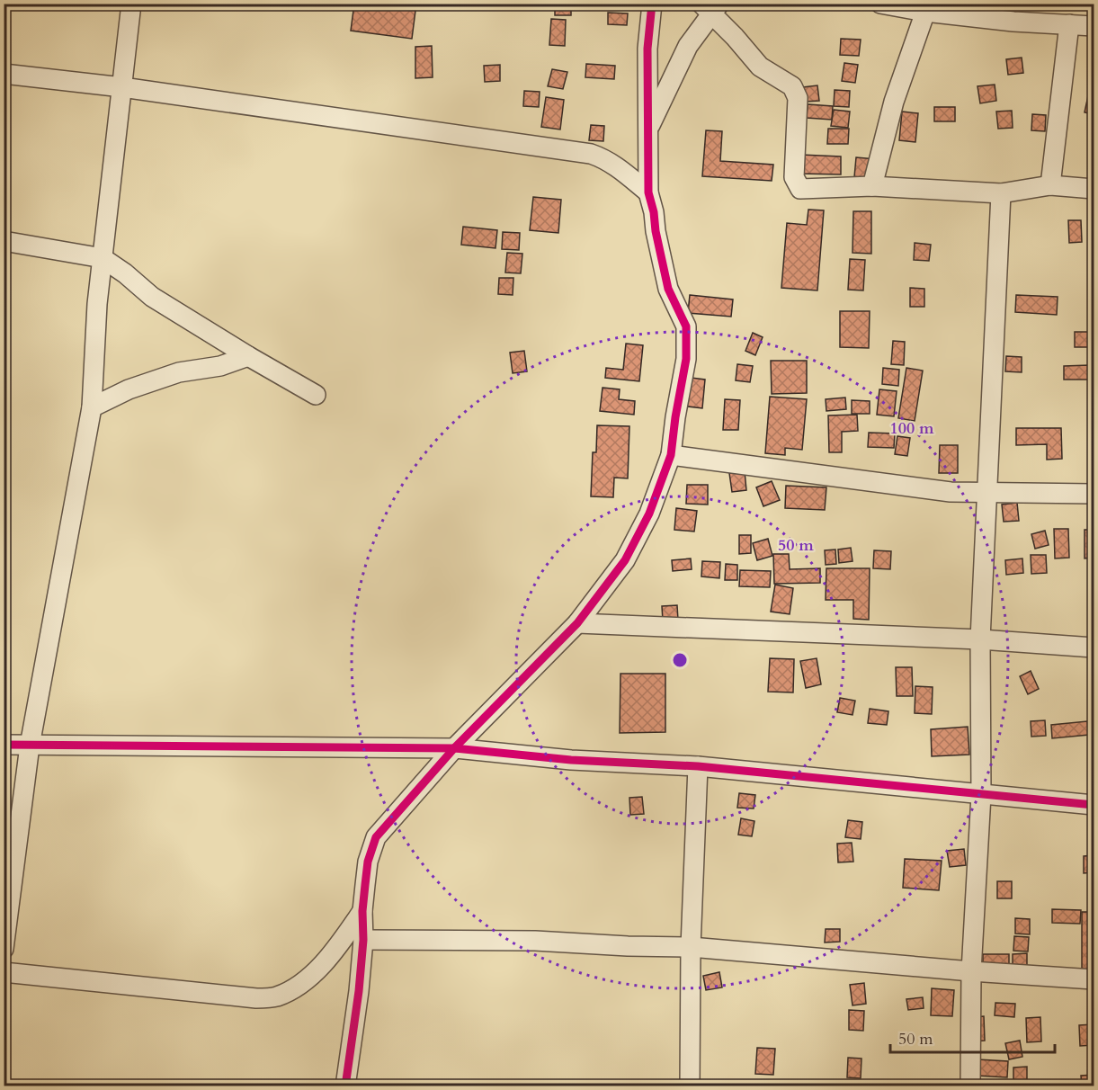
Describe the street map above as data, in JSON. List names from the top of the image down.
{
  "scale_bar": "50 m",
  "rings": ["100 m", "50 m"]
}
